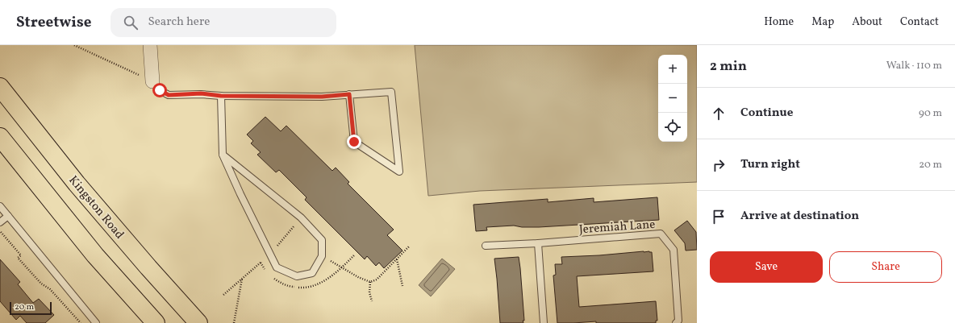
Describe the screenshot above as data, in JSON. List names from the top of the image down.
{
  "streets": {
    "main road": ["Kingston Road"],
    "lane": ["Jeremiah Lane"]
  },
  "scale_bar": "20 m",
  "page": {
    "header": "Streetwise",
    "search": "Search here",
    "nav": [
      "Home",
      "Map",
      "About",
      "Contact"
    ],
    "heading": ["2 min", "Walk · 110 m"],
    "map_buttons": ["+", "−"],
    "list": [
      ["Continue", "90 m"],
      ["Turn right", "20 m"],
      "Arrive at destination"
    ],
    "buttons": ["Save", "Share"],
    "scale": "20 m"
  }
}
